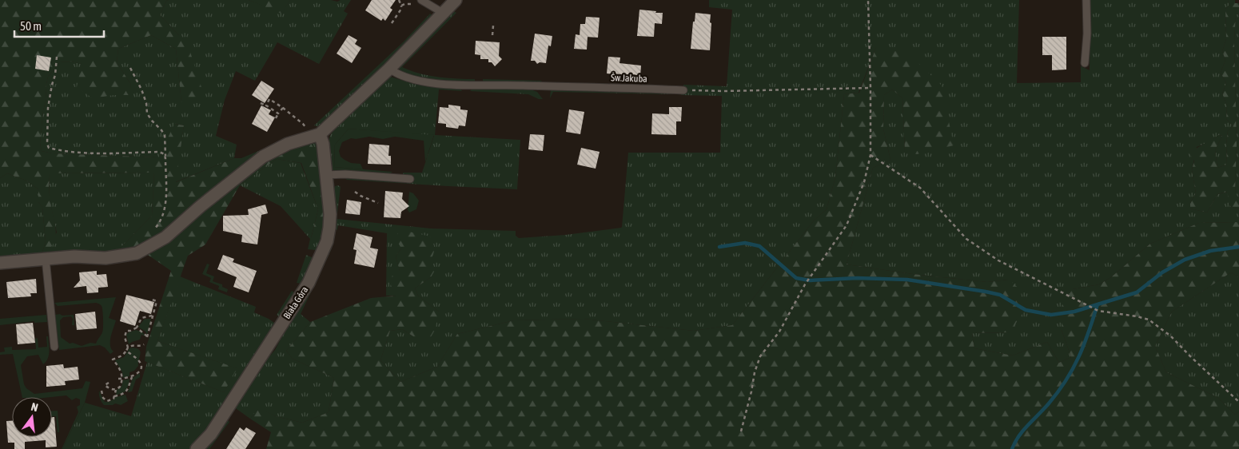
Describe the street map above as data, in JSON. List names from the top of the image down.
{
  "streets": {
    "street": ["Biała Góra"],
    "lane": ["Św.Jakuba"]
  },
  "scale_bar": "50 m",
  "north": "top"
}
